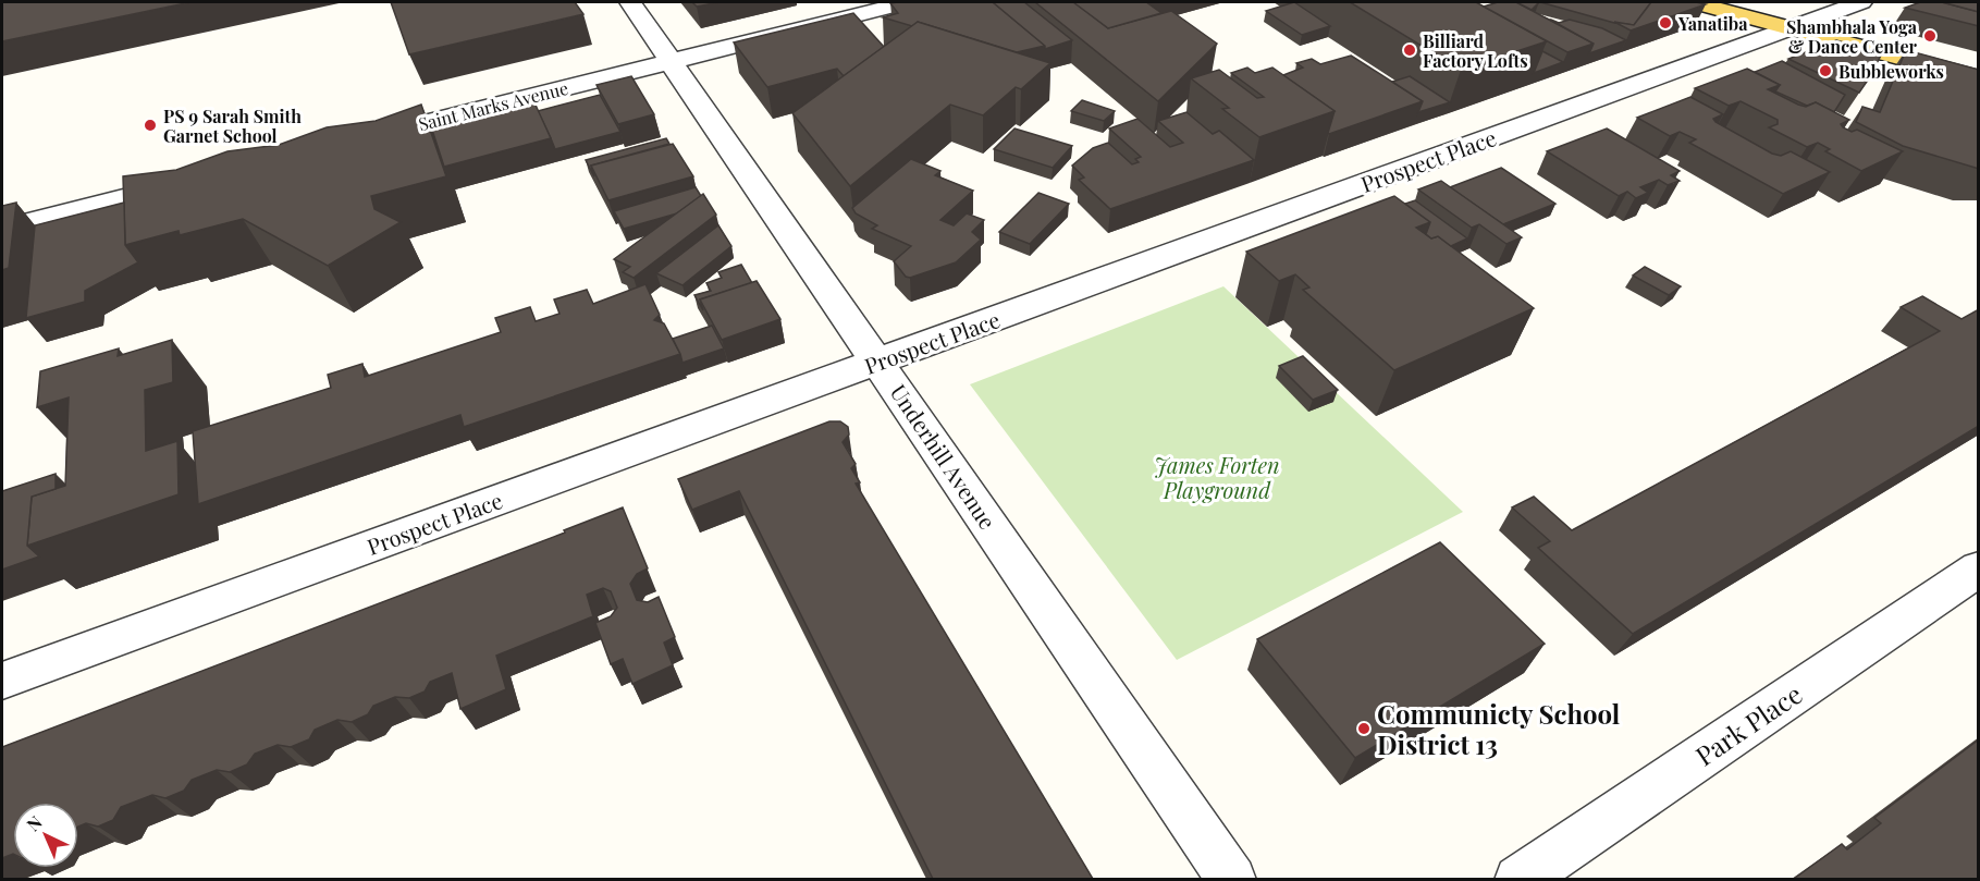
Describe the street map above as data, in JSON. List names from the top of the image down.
{
  "streets": {
    "street": [
      "Saint Marks Avenue",
      "Prospect Place",
      "Underhill Avenue",
      "Park Place"
    ]
  },
  "crossings": [
    ["Saint Marks Avenue", "Underhill Avenue"],
    ["Prospect Place", "Underhill Avenue"]
  ],
  "parks": ["James Forten Playground"],
  "places": [
    "Yanatiba",
    "Shambhala Yoga & Dance Center",
    "Billiard Factory Lofts",
    "Bubbleworks",
    "PS 9 Sarah Smith Garnet School",
    "Communicty School District 13"
  ],
  "north": "top left"
}
